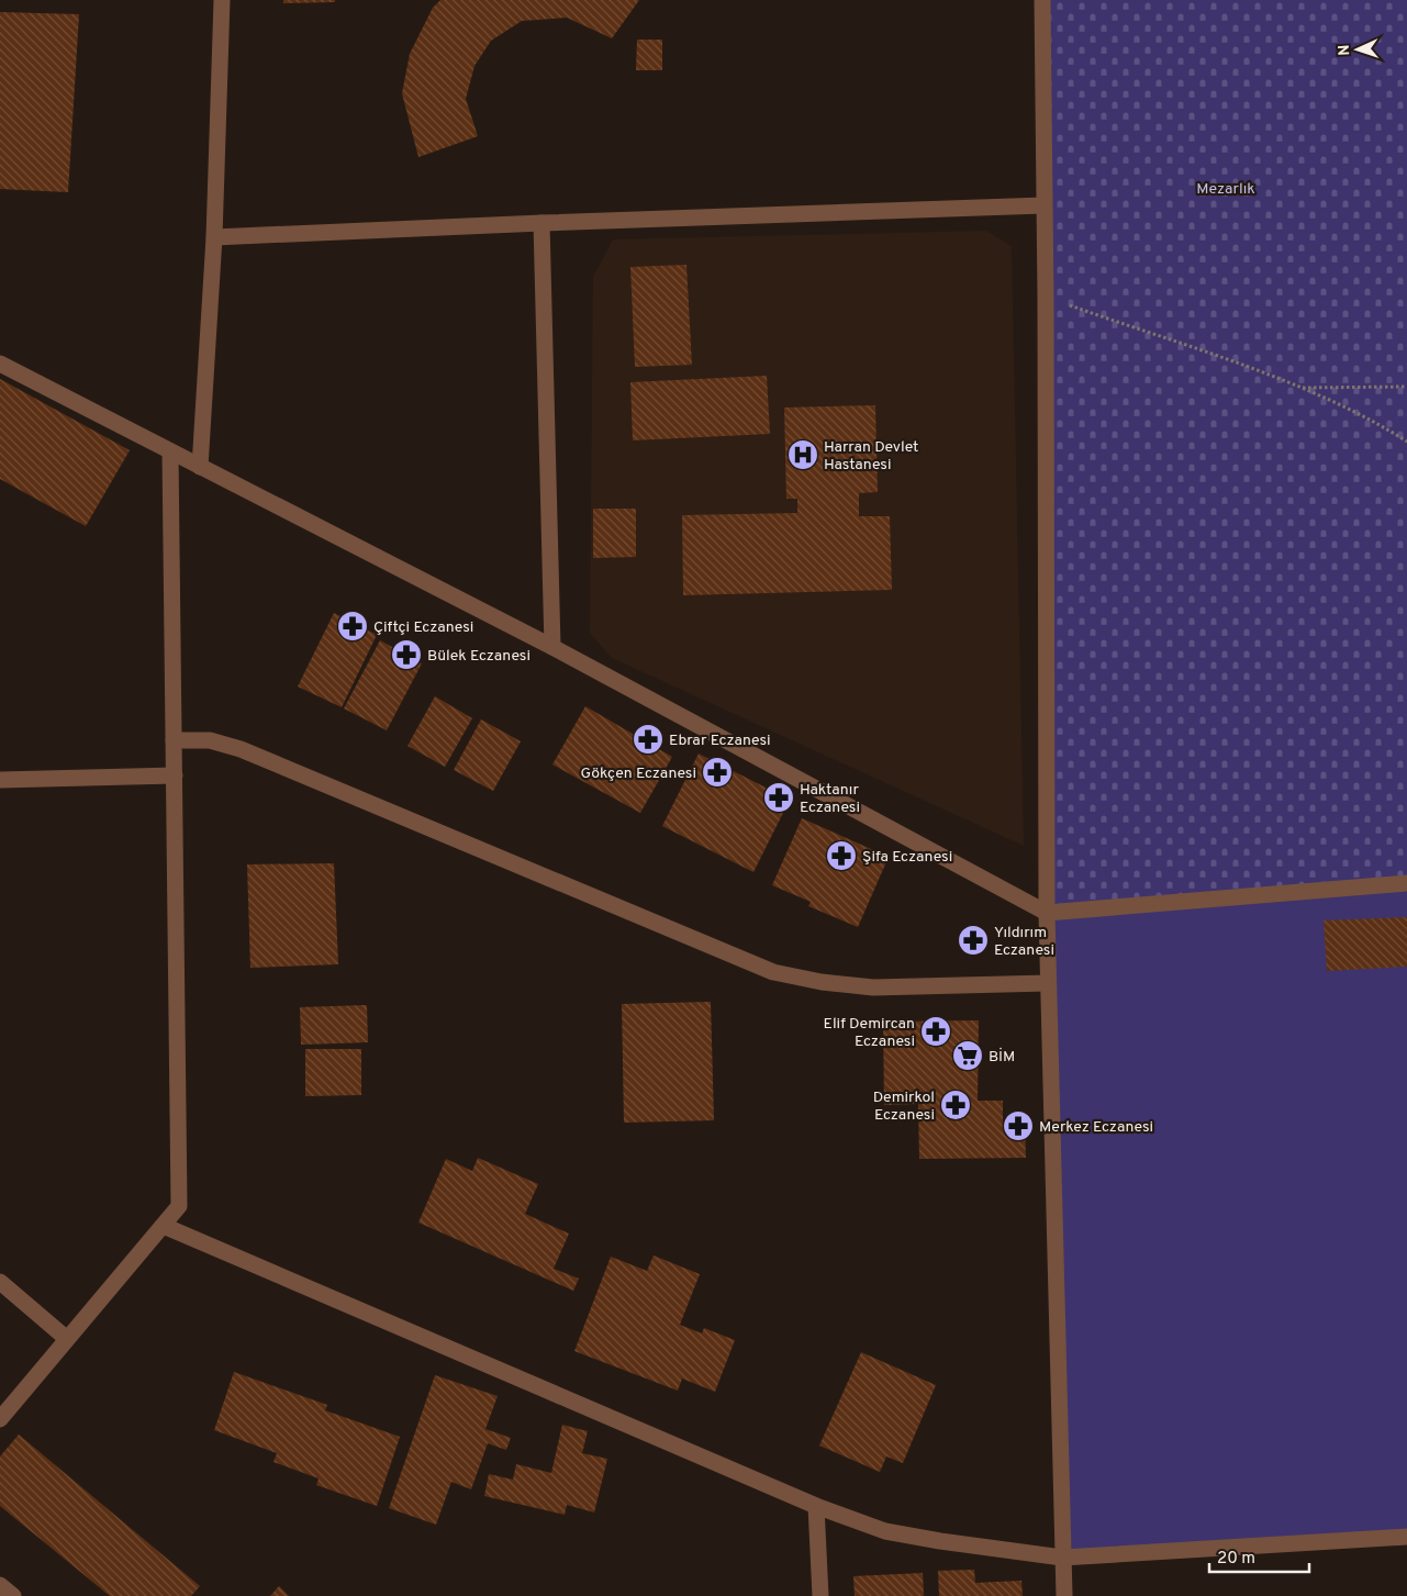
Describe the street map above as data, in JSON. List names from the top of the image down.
{
  "parks": ["Mezarlık"],
  "places": {
    "hospital": ["Harran Devlet Hastanesi"],
    "pharmacy": [
      "Çiftçi Eczanesi",
      "Bülek Eczanesi",
      "Ebrar Eczanesi",
      "Gökçen Eczanesi",
      "Haktanır Eczanesi",
      "Şifa Eczanesi",
      "Yıldırım Eczanesi",
      "Elif Demircan Eczanesi",
      "Demirkol Eczanesi",
      "Merkez Eczanesi"
    ],
    "supermarket": ["BİM"]
  },
  "scale_bar": "20 m",
  "north": "left"
}
